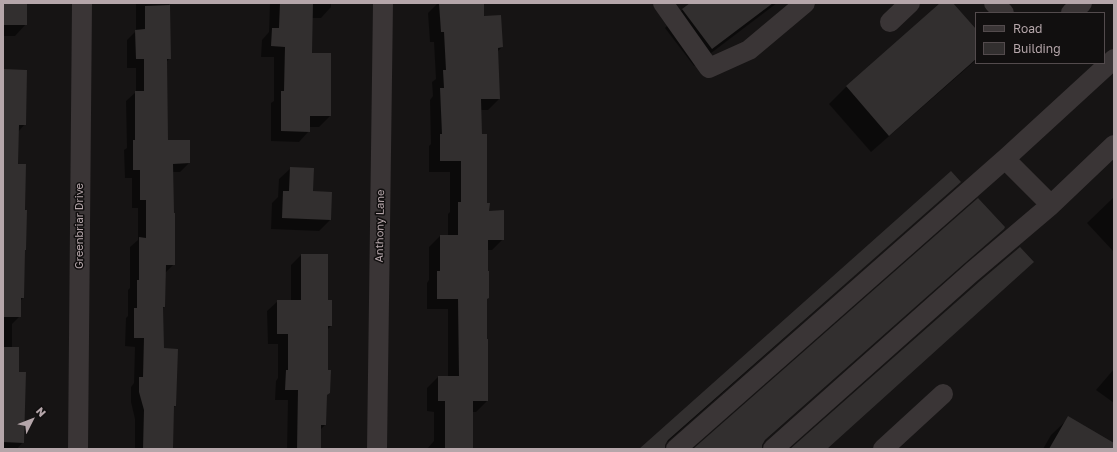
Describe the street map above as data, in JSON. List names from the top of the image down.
{
  "streets": {
    "street": ["Greenbriar Drive", "Anthony Lane"]
  },
  "legend": ["Road", "Building"],
  "north": "top right"
}
